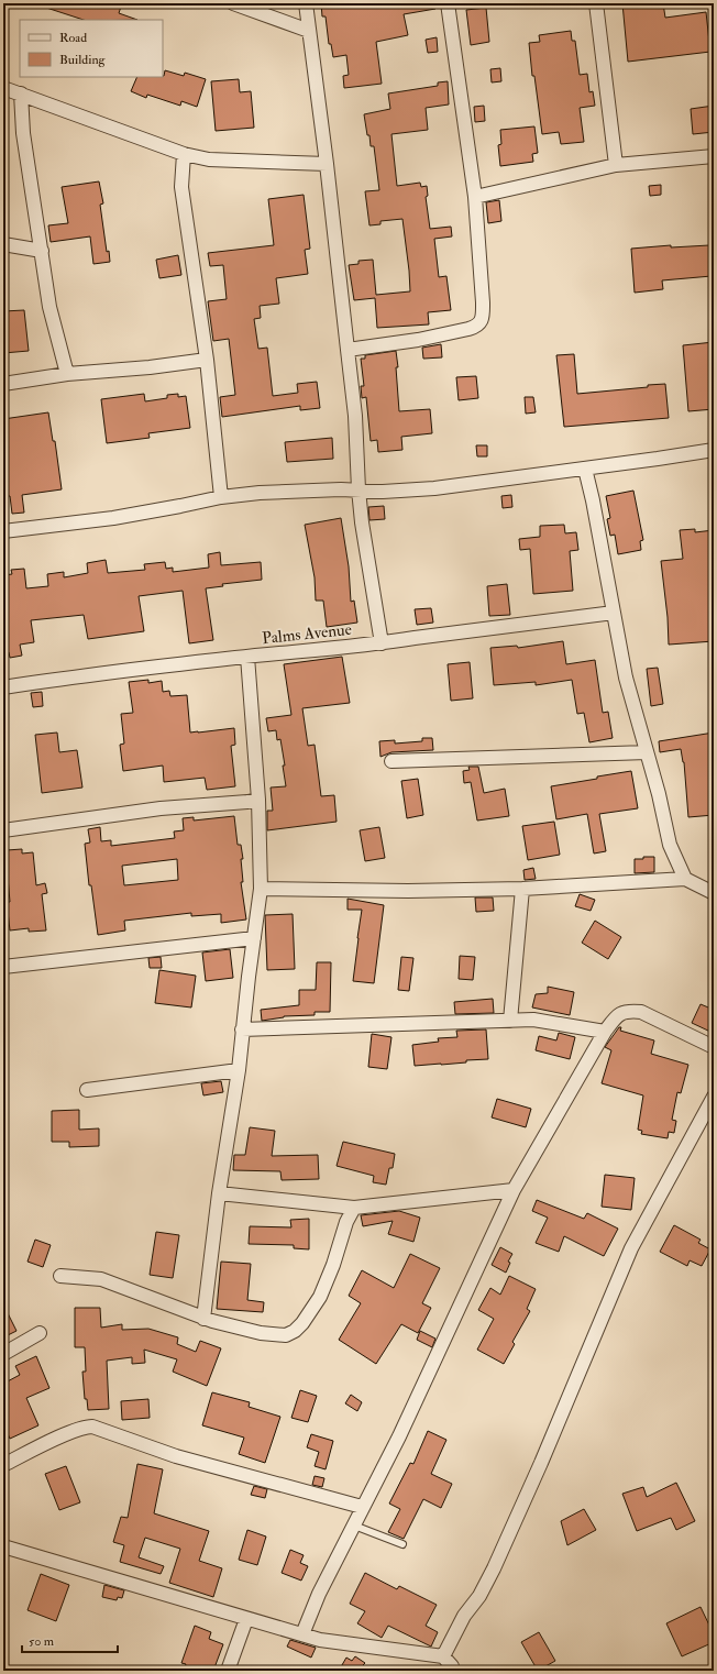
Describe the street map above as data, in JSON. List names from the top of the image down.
{
  "streets": {
    "street": ["Palms Avenue"]
  },
  "legend": ["Road", "Building"],
  "scale_bar": "50 m"
}
